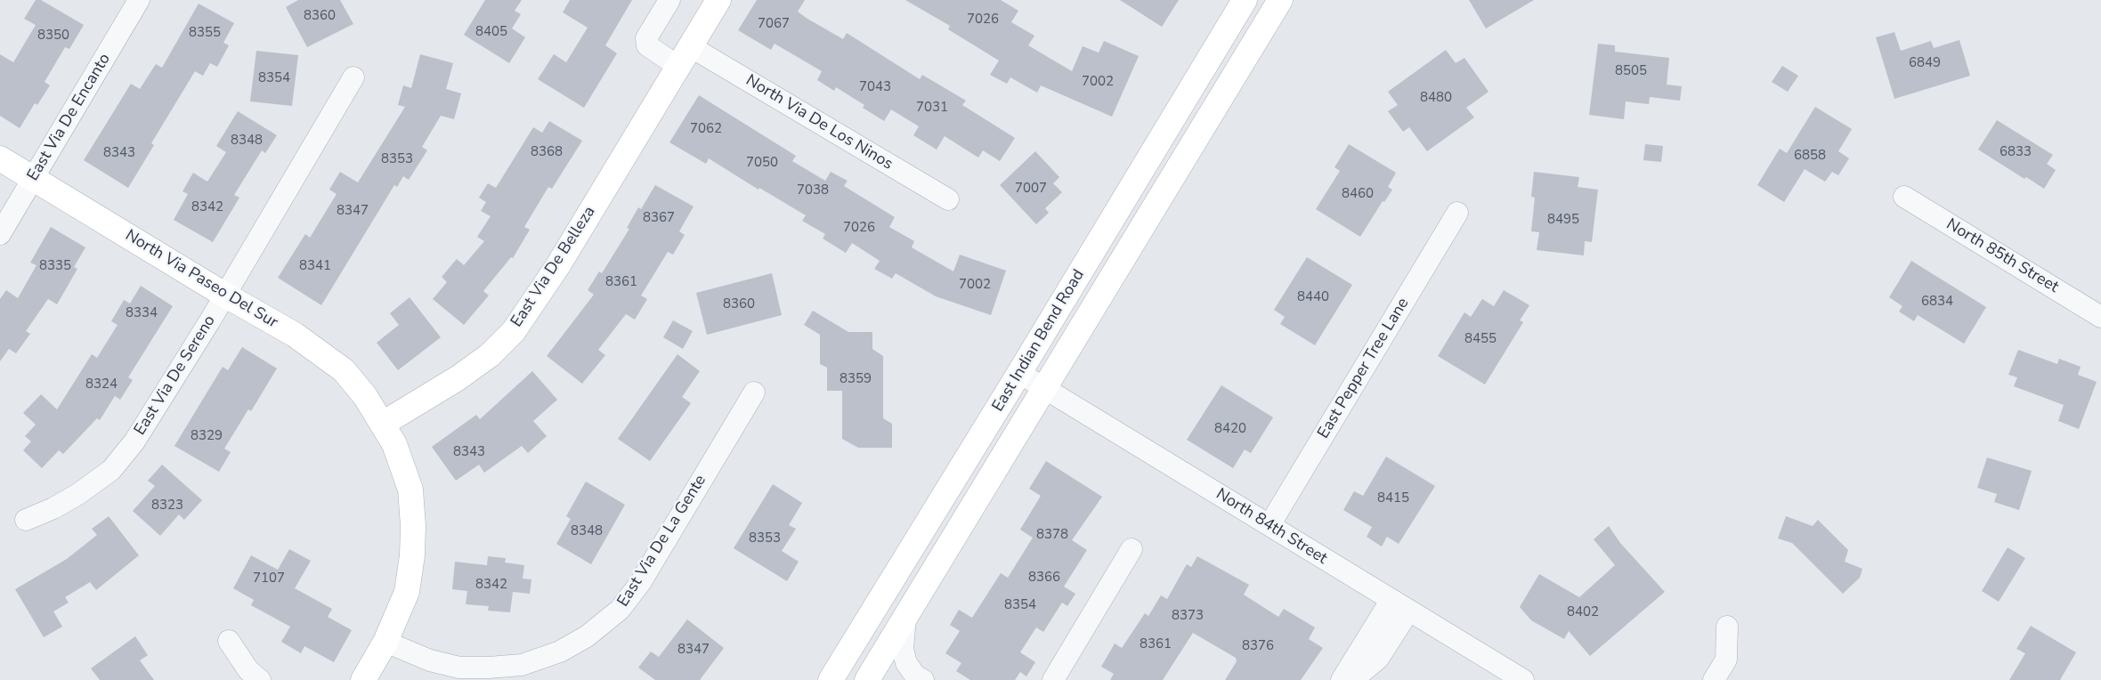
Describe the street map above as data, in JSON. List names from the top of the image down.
{
  "streets": {
    "main road": ["East Via De Belleza", "North Via Paseo Del Sur", "East Indian Bend Road"],
    "street": [
      "East Via De Encanto",
      "North Via De Los Ninos",
      "North 85th Street",
      "East Pepper Tree Lane",
      "East Via De Sereno",
      "North 84th Street",
      "East Via De La Gente"
    ]
  },
  "crossings": [
    ["East Via De Encanto", "North Via Paseo Del Sur"],
    ["North Via De Los Ninos", "East Via De Belleza"],
    ["East Via De Belleza", "North Via Paseo Del Sur"],
    ["North Via Paseo Del Sur", "East Via De Sereno"],
    ["East Indian Bend Road", "North 84th Street"],
    ["East Pepper Tree Lane", "North 84th Street"]
  ],
  "house_numbers": [
    "8360",
    "7026",
    "7067",
    "8405",
    "8355",
    "8350",
    "6849",
    "8505",
    "8354",
    "7002",
    "7043",
    "8480",
    "7031",
    "7062",
    "8348",
    "8368",
    "6833",
    "8343",
    "6858",
    "8353",
    "7050",
    "7007",
    "7038",
    "8460",
    "8342",
    "8347",
    "8367",
    "8495",
    "7026",
    "8335",
    "8341",
    "8361",
    "7002",
    "8440",
    "6834",
    "8360",
    "8334",
    "8455",
    "8359",
    "8324",
    "8420",
    "8329",
    "8343",
    "8415",
    "8323",
    "8348",
    "8378",
    "8353",
    "8366",
    "7107",
    "8342",
    "8354",
    "8402",
    "8373",
    "8361",
    "8376",
    "8347"
  ]
}
